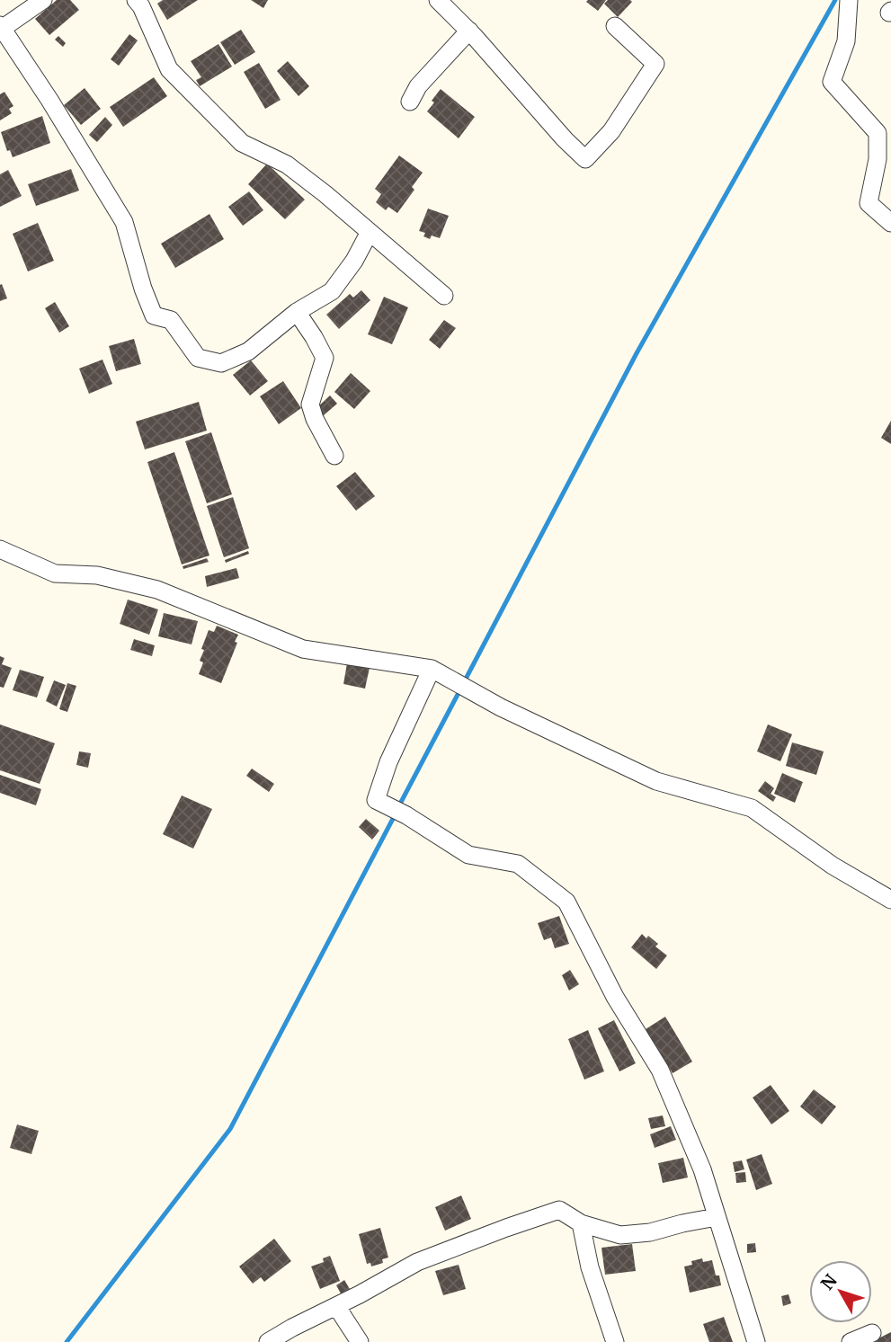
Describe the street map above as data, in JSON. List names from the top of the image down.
{
  "north": "top left"
}
